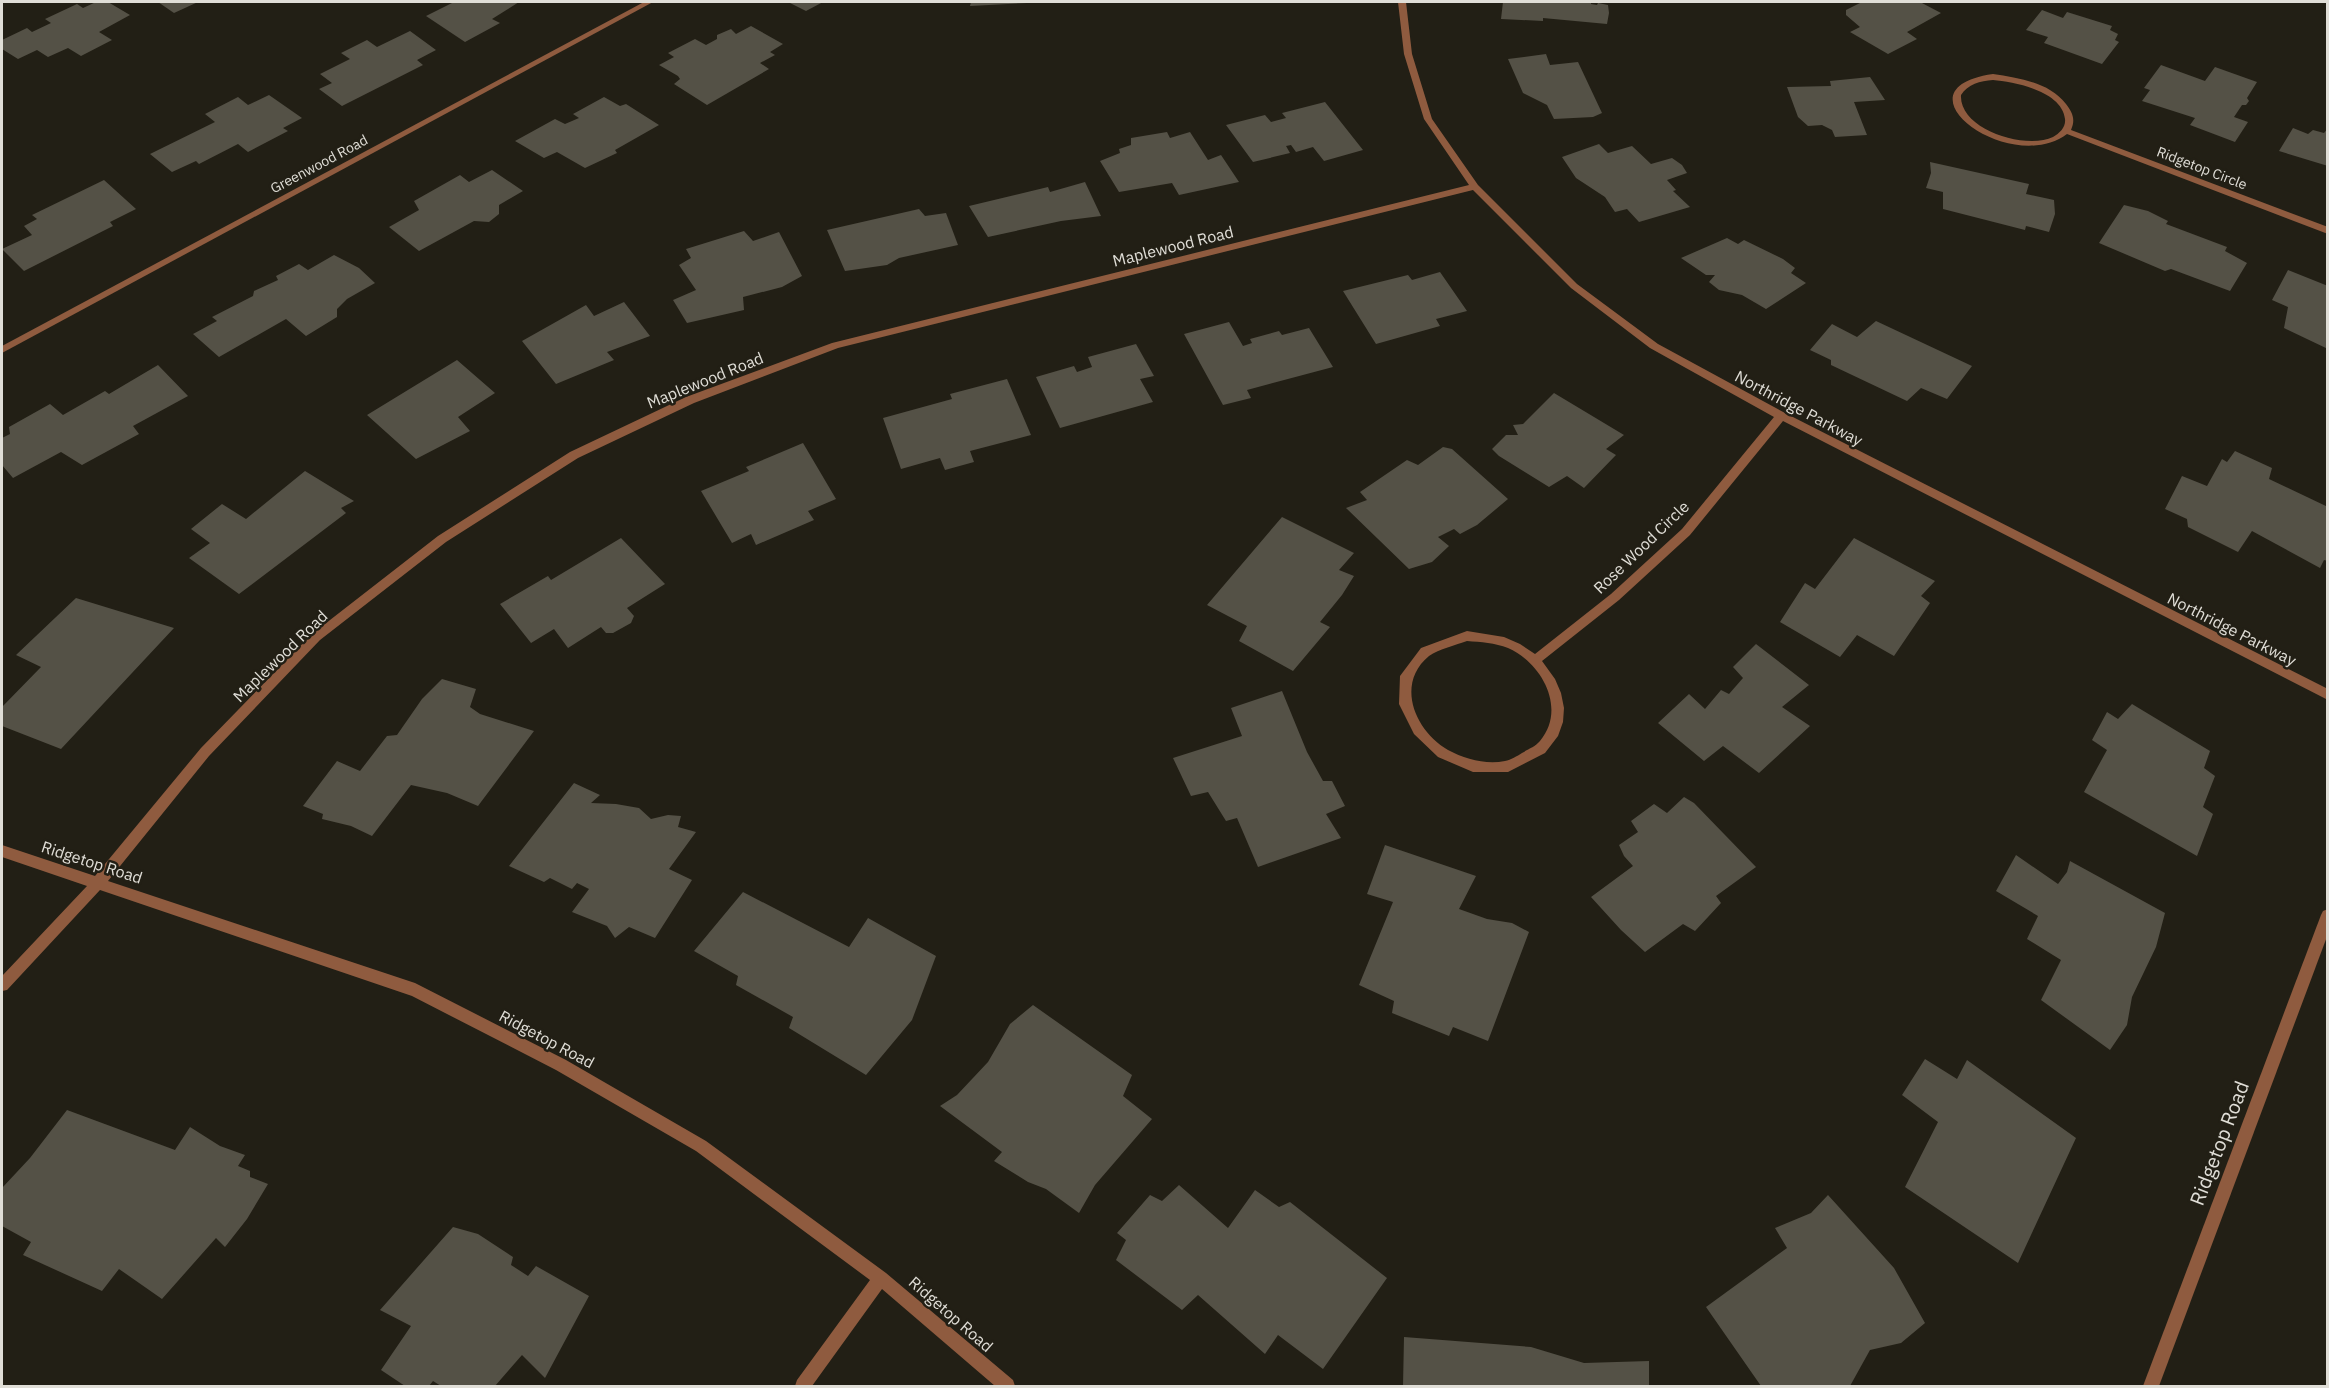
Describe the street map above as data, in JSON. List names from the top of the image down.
{
  "streets": {
    "street": [
      "Greenwood Road",
      "Ridgetop Circle",
      "Maplewood Road",
      "Northridge Parkway",
      "Rose Wood Circle",
      "Ridgetop Road"
    ]
  },
  "crossings": [
    ["Maplewood Road", "Northridge Parkway"],
    ["Maplewood Road", "Ridgetop Road"],
    ["Northridge Parkway", "Rose Wood Circle"]
  ]
}
